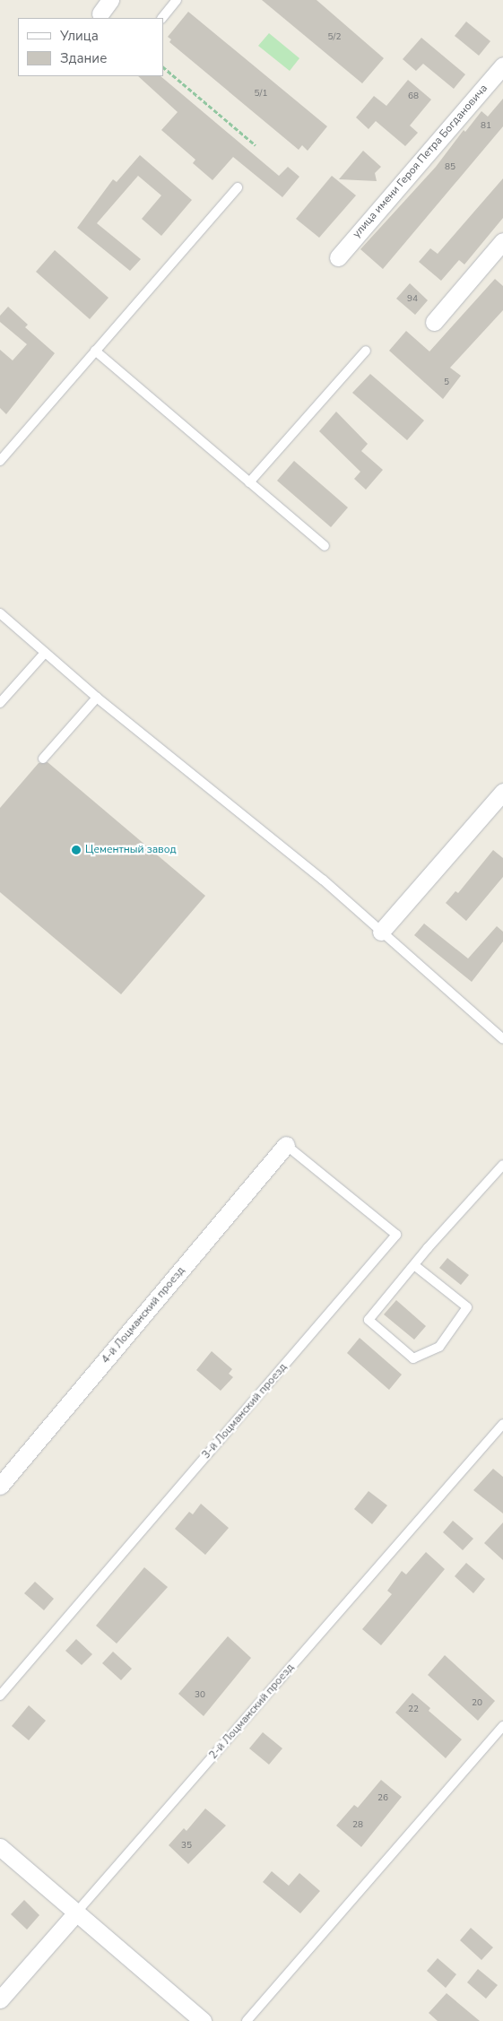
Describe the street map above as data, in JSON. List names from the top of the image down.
{
  "streets": {
    "street": ["улица имени Героя Петра Богдановича", "4-й Лоцманский проезд", "2-й Лоцманский проезд"],
    "lane": ["3-й Лоцманский проезд"]
  },
  "crossings": [
    ["4-й Лоцманский проезд", "3-й Лоцманский проезд"]
  ],
  "places": ["Цементный завод"],
  "house_numbers": [
    "5/2",
    "5/1",
    "68",
    "81",
    "85",
    "94",
    "5",
    "30",
    "20",
    "22",
    "26",
    "28",
    "35"
  ],
  "legend": ["Улица", "Здание"]
}
